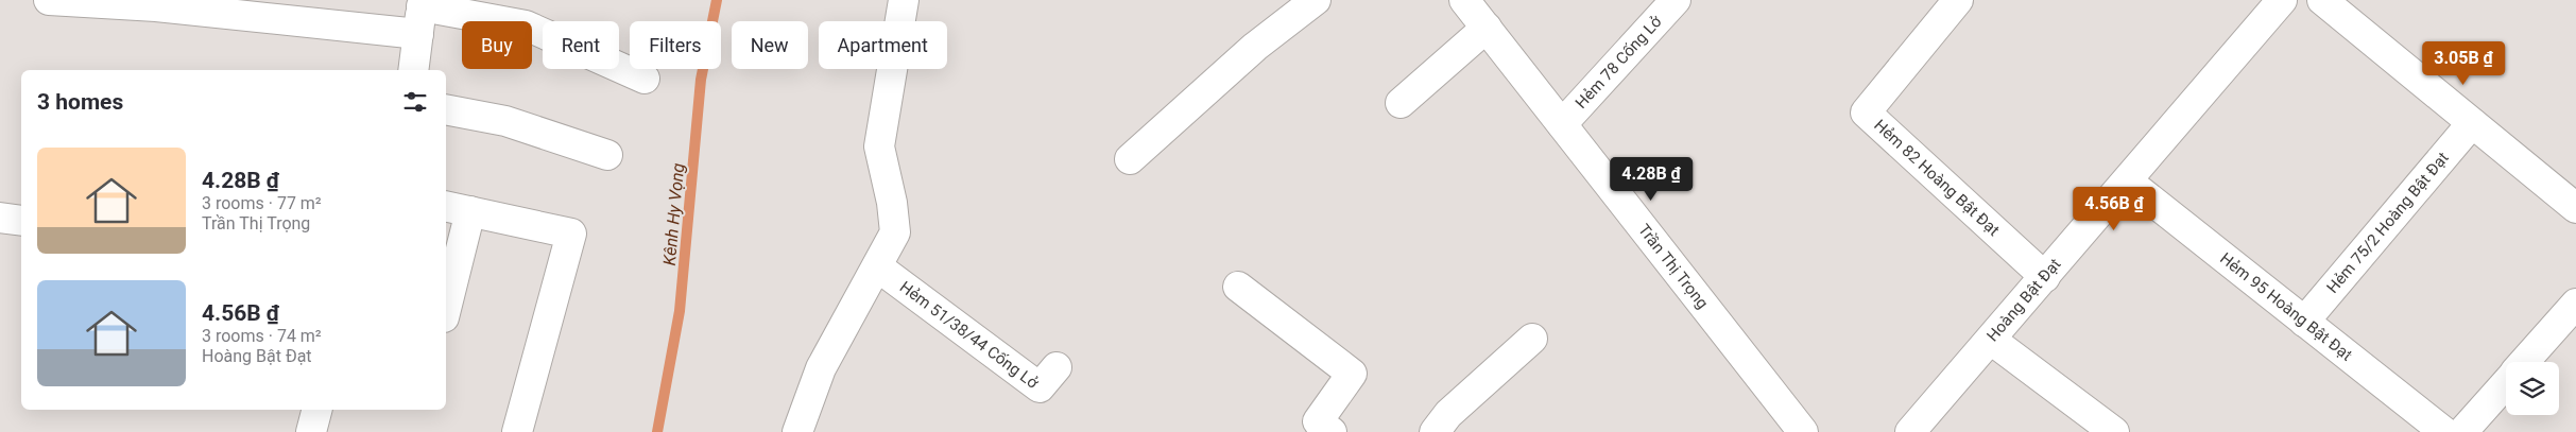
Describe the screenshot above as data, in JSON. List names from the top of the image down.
{
  "streets": {
    "street": [
      "Hẻm 78 Cống Lở",
      "Hẻm 82 Hoàng Bật Đạt",
      "Hẻm 75/2 Hoàng Bật Đạt",
      "Trần Thị Trọng",
      "Hoàng Bật Đạt",
      "Hẻm 95 Hoàng Bật Đạt",
      "Hẻm 51/38/44 Cống Lở"
    ]
  },
  "crossings": [
    ["Hẻm 78 Cống Lở", "Trần Thị Trọng"],
    ["Hẻm 82 Hoàng Bật Đạt", "Hoàng Bật Đạt"],
    ["Hẻm 75/2 Hoàng Bật Đạt", "Hẻm 95 Hoàng Bật Đạt"],
    ["Hoàng Bật Đạt", "Hẻm 95 Hoàng Bật Đạt"]
  ],
  "water": ["Kênh Hy Vọng"],
  "page": {
    "chip": [
      "Buy",
      "Rent",
      "Filters",
      "New",
      "Apartment"
    ],
    "price": ["3.05B ₫", "4.28B ₫", "4.56B ₫"],
    "heading": "3 homes",
    "list": [
      {
        "name": "4.28B ₫",
        "note": "3 rooms · 77 m² · Trần Thị Trọng"
      },
      {
        "name": "4.56B ₫",
        "note": "3 rooms · 74 m² · Hoàng Bật Đạt"
      }
    ]
  }
}
